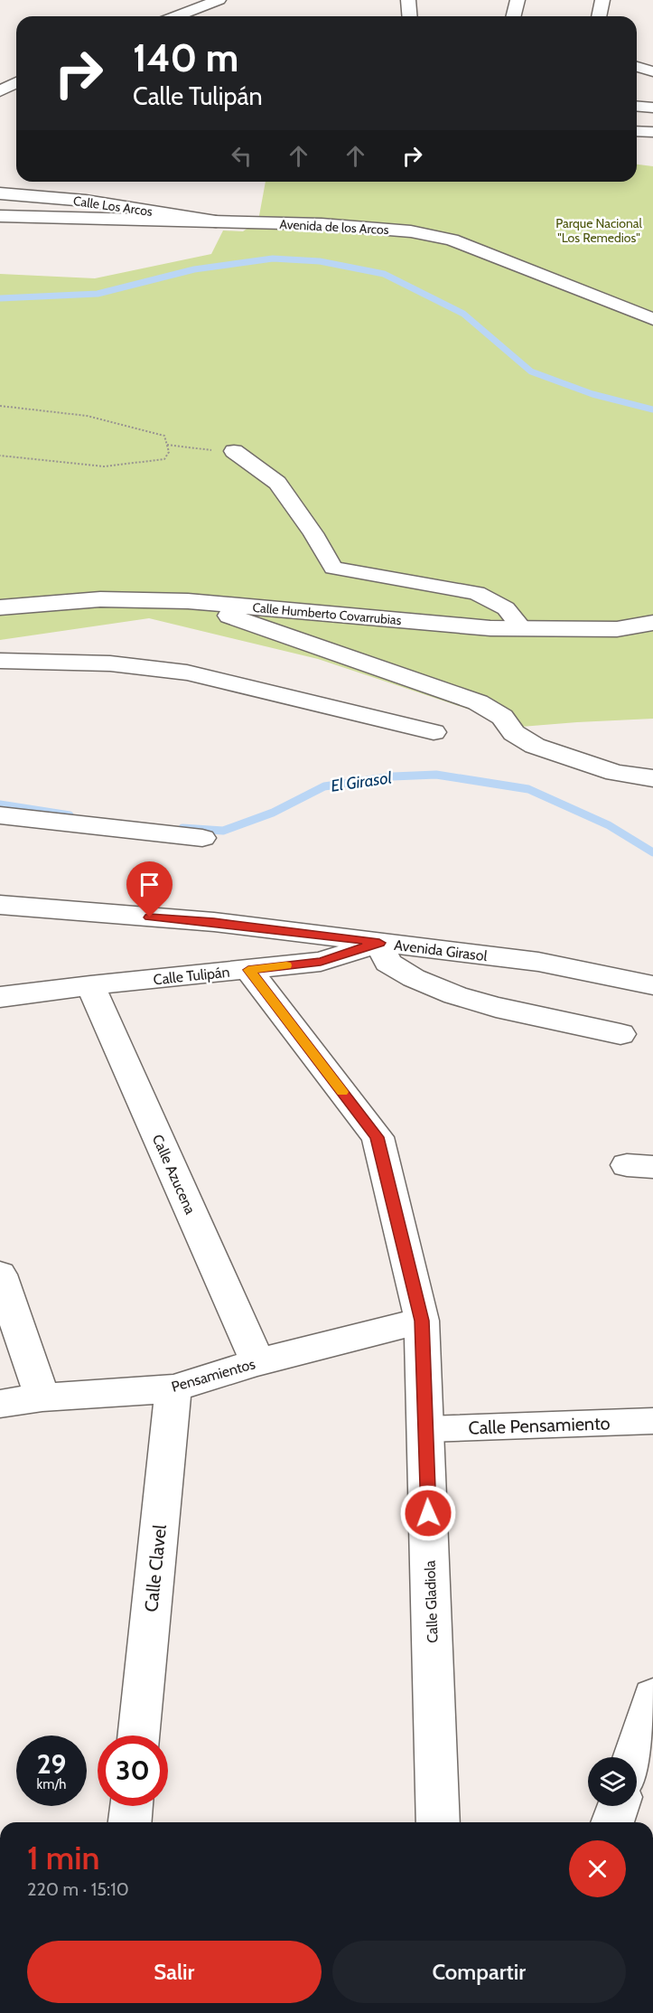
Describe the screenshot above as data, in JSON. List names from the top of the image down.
{
  "streets": {
    "street": [
      "Calle Los Arcos",
      "Avenida de los Arcos",
      "Calle Humberto Covarrubias",
      "Avenida Girasol",
      "Calle Tulipán",
      "Calle Azucena",
      "Pensamientos",
      "Calle Pensamiento",
      "Calle Clavel",
      "Calle Gladiola"
    ]
  },
  "crossings": [
    ["Calle Los Arcos", "Avenida de los Arcos"],
    ["Avenida Girasol", "Calle Tulipán"],
    ["Calle Tulipán", "Calle Azucena"],
    ["Calle Tulipán", "Calle Gladiola"],
    ["Calle Azucena", "Pensamientos"],
    ["Pensamientos", "Calle Clavel"],
    ["Pensamientos", "Calle Gladiola"],
    ["Calle Pensamiento", "Calle Gladiola"]
  ],
  "water": ["El Girasol"],
  "parks": ["Parque Nacional \"Los Remedios\""],
  "page": {
    "turn": ["140 m", "Calle Tulipán"],
    "speed": "29 km/h",
    "limit": "30",
    "heading": ["1 min", "220 m · 15:10"],
    "buttons": ["Salir", "Compartir"]
  }
}
